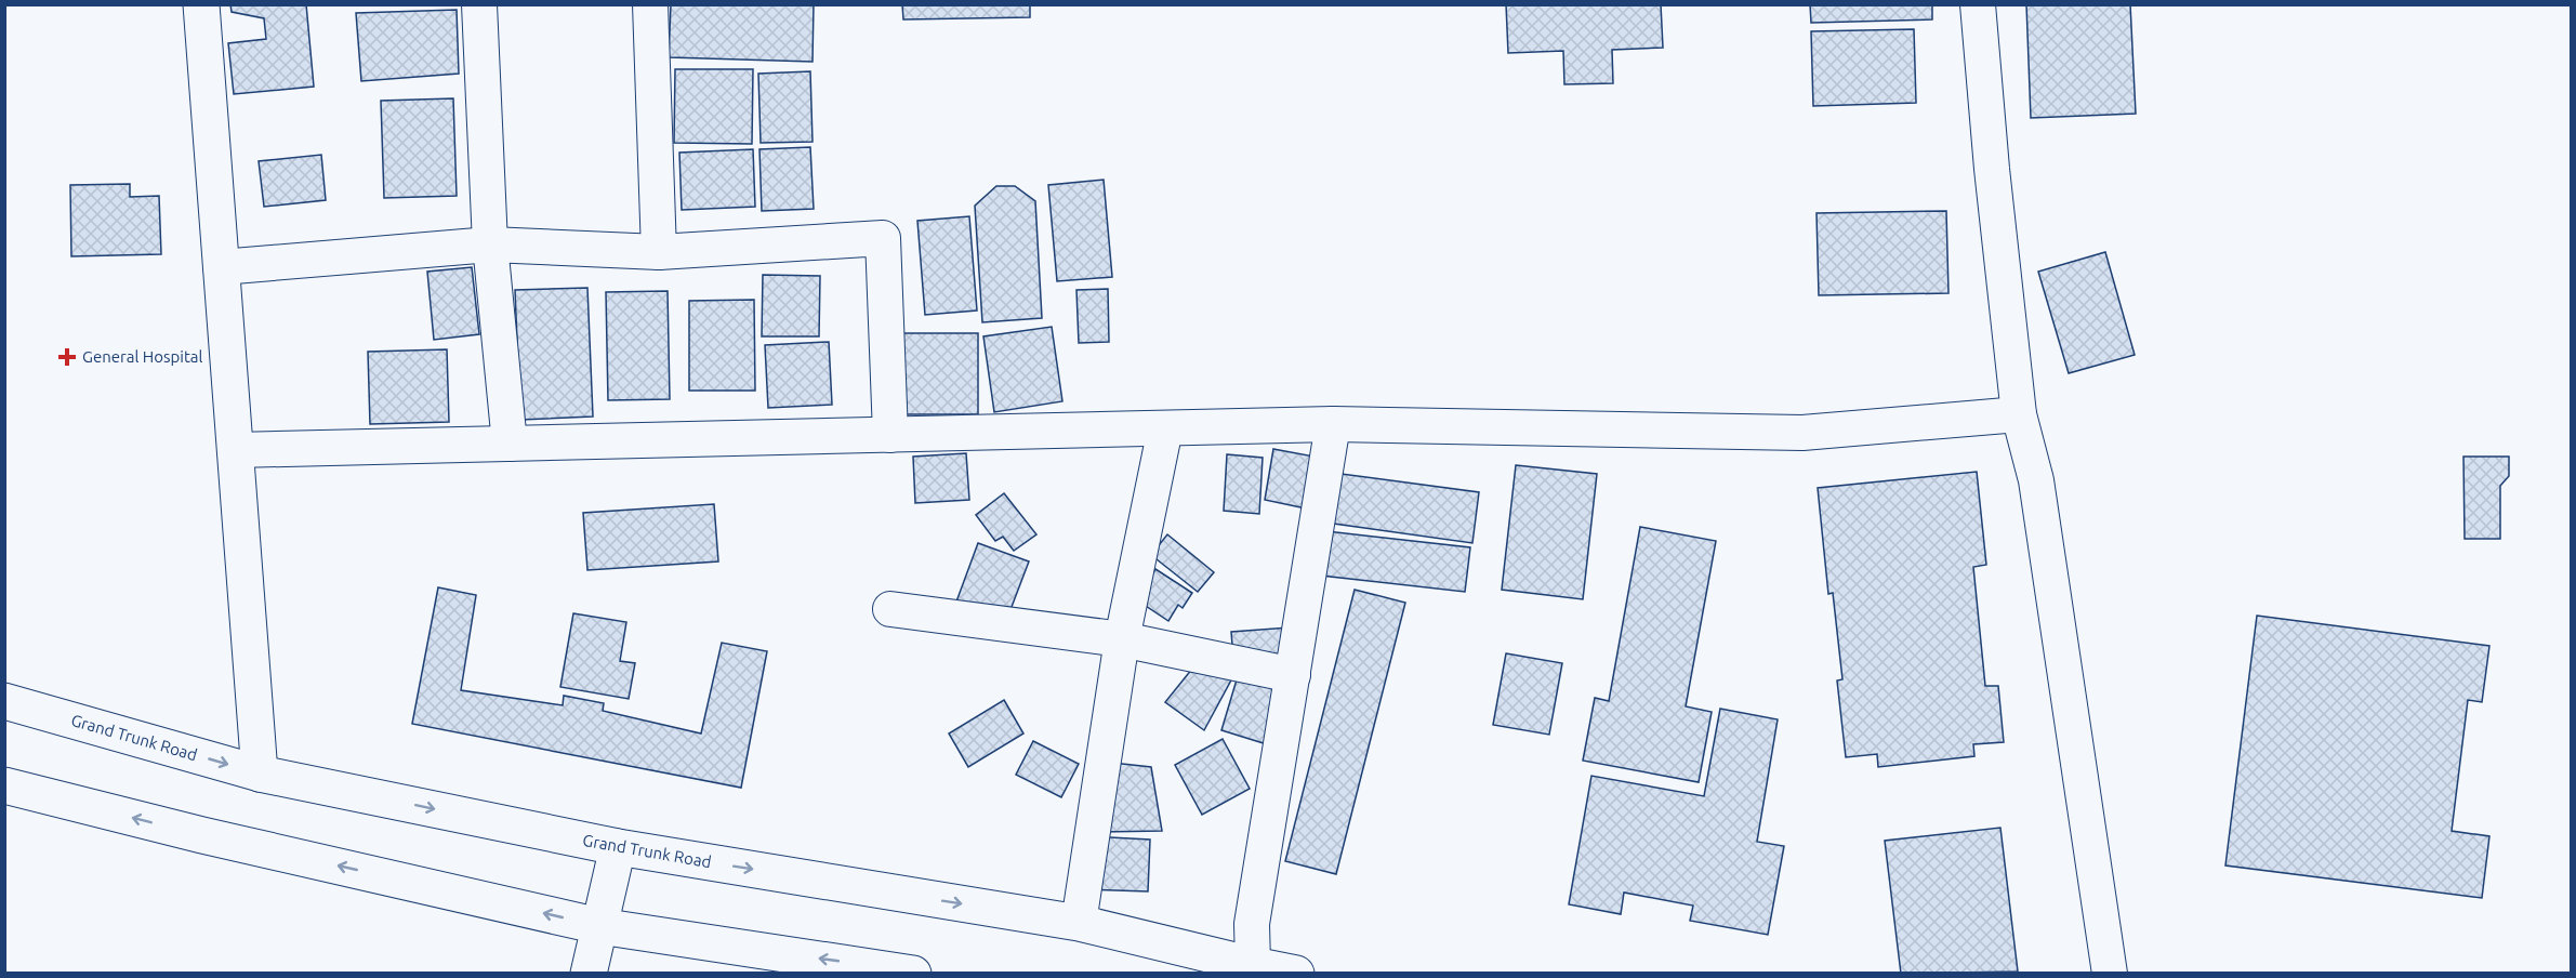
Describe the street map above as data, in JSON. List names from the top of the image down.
{
  "streets": {
    "main road": ["Grand Trunk Road"]
  },
  "places": {
    "health": ["General Hospital"]
  }
}
